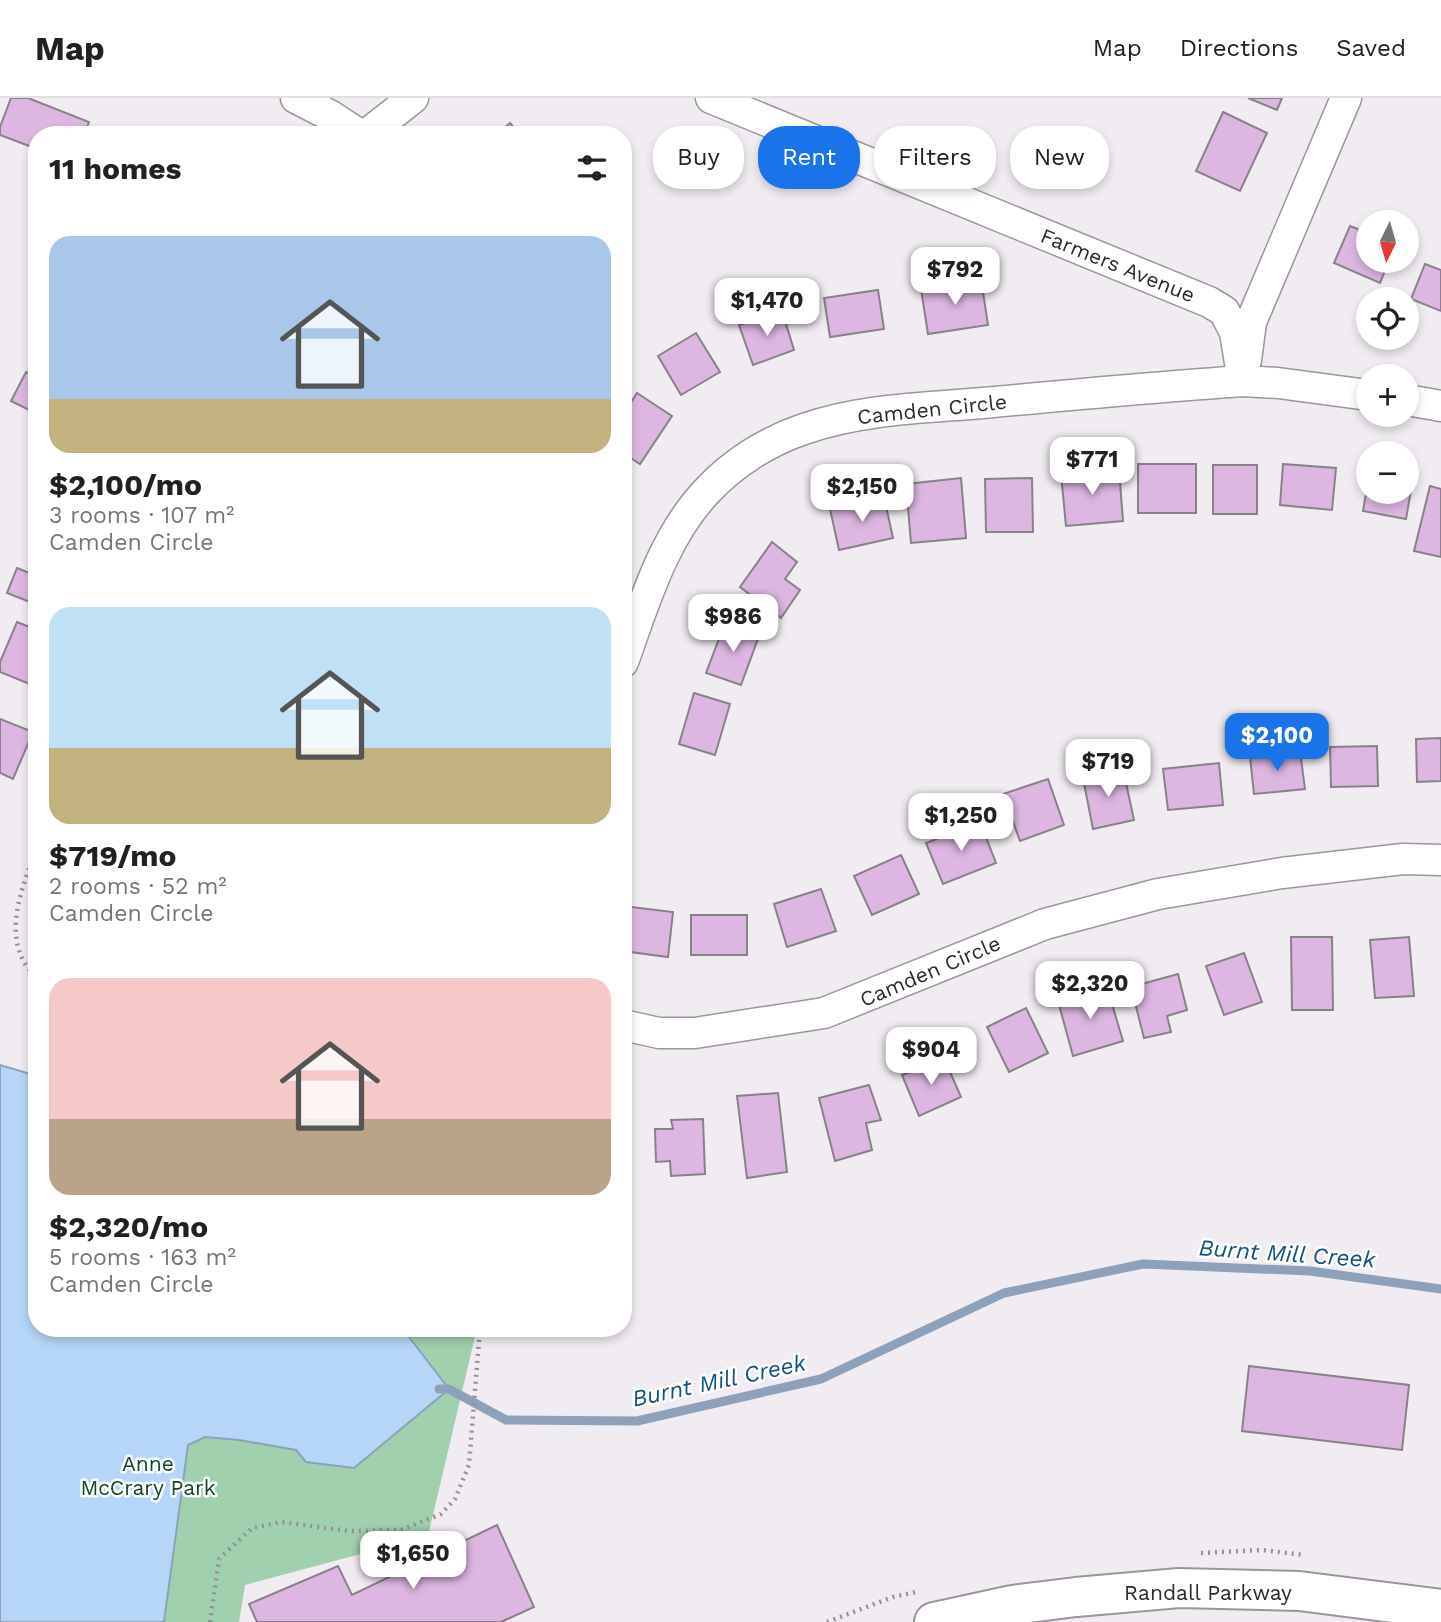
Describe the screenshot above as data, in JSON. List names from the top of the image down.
{
  "streets": {
    "main road": ["Randall Parkway"],
    "street": ["Farmers Avenue", "Camden Circle"]
  },
  "crossings": [
    ["Farmers Avenue", "Camden Circle"]
  ],
  "water": ["Burnt Mill Creek"],
  "parks": ["Anne McCrary Park"],
  "north": "bottom",
  "page": {
    "header": "Map",
    "nav": ["Map", "Directions", "Saved"],
    "chip": [
      "Buy",
      "Rent",
      "Filters",
      "New"
    ],
    "heading": "11 homes",
    "map_buttons": ["+", "−"],
    "list": [
      {
        "name": "$2,100/mo",
        "note": "3 rooms · 107 m² · Camden Circle"
      },
      {
        "name": "$719/mo",
        "note": "2 rooms · 52 m² · Camden Circle"
      },
      {
        "name": "$2,320/mo",
        "note": "5 rooms · 163 m² · Camden Circle"
      }
    ],
    "price": [
      "$792",
      "$1,470",
      "$771",
      "$2,150",
      "$986",
      "$2,100",
      "$719",
      "$1,250",
      "$2,320",
      "$904",
      "$1,650"
    ]
  }
}
